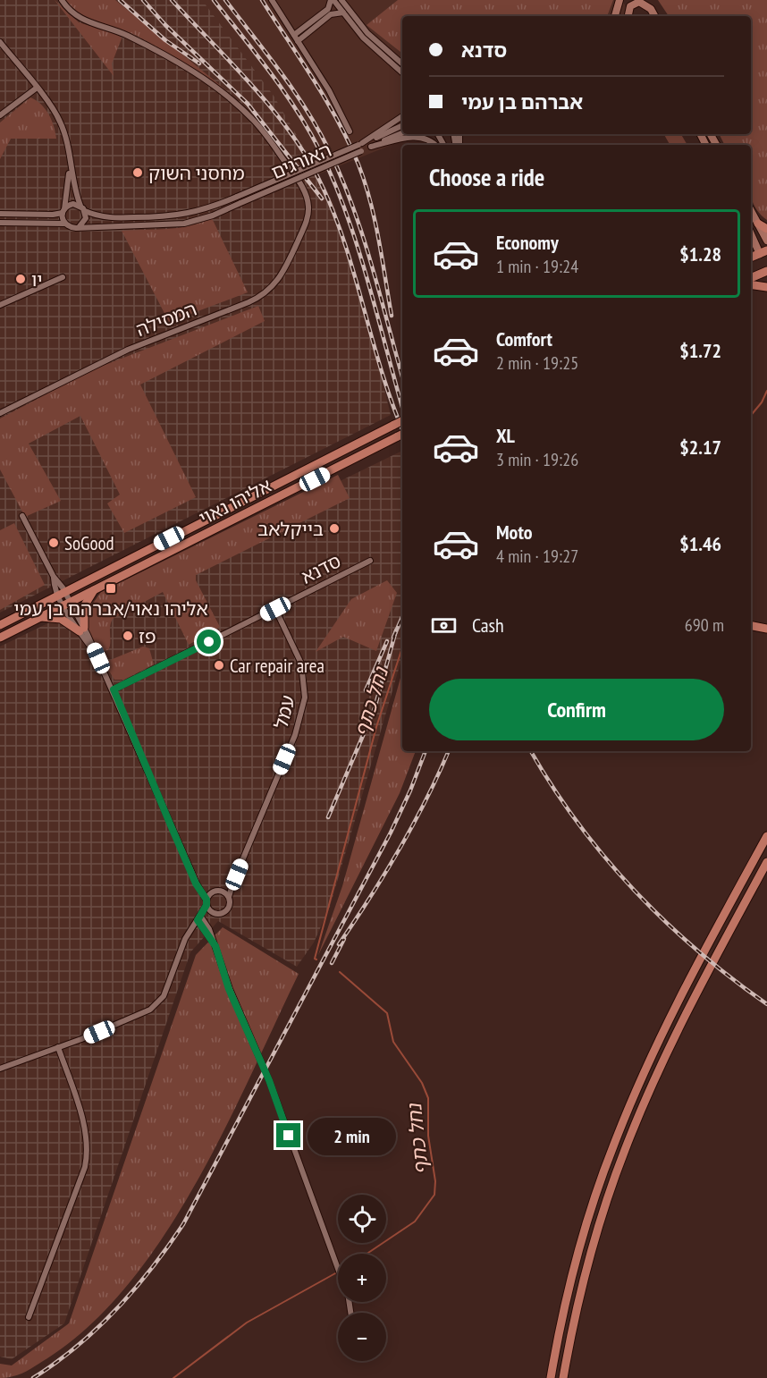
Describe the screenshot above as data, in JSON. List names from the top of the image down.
{
  "streets": {
    "highway": ["אליהו נאוי"],
    "street": [
      "האורגים",
      "המסילה",
      "סדנא",
      "עמל"
    ]
  },
  "crossings": [
    ["סדנא", "עמל"]
  ],
  "water": ["נחל כתף"],
  "places": {
    "other": [
      "מחסני השוק",
      "יו",
      "בייקלאב",
      "SoGood",
      "פז",
      "Car repair area"
    ],
    "transit": ["אליהו נאוי/אברהם בן עמי"]
  },
  "page": {
    "banner": ["סדנא", "אברהם בן עמי"],
    "heading": "Choose a ride",
    "list": [
      {
        "name": "Economy",
        "note": "1 min · 19:24",
        "value": "$1.28"
      },
      {
        "name": "Comfort",
        "note": "2 min · 19:25",
        "value": "$1.72"
      },
      {
        "name": "XL",
        "note": "3 min · 19:26",
        "value": "$2.17"
      },
      {
        "name": "Moto",
        "note": "4 min · 19:27",
        "value": "$1.46"
      }
    ],
    "pay": ["Cash", "690 m"],
    "buttons": "Confirm",
    "bubble": "2 min",
    "map_buttons": ["+", "−"]
  }
}
